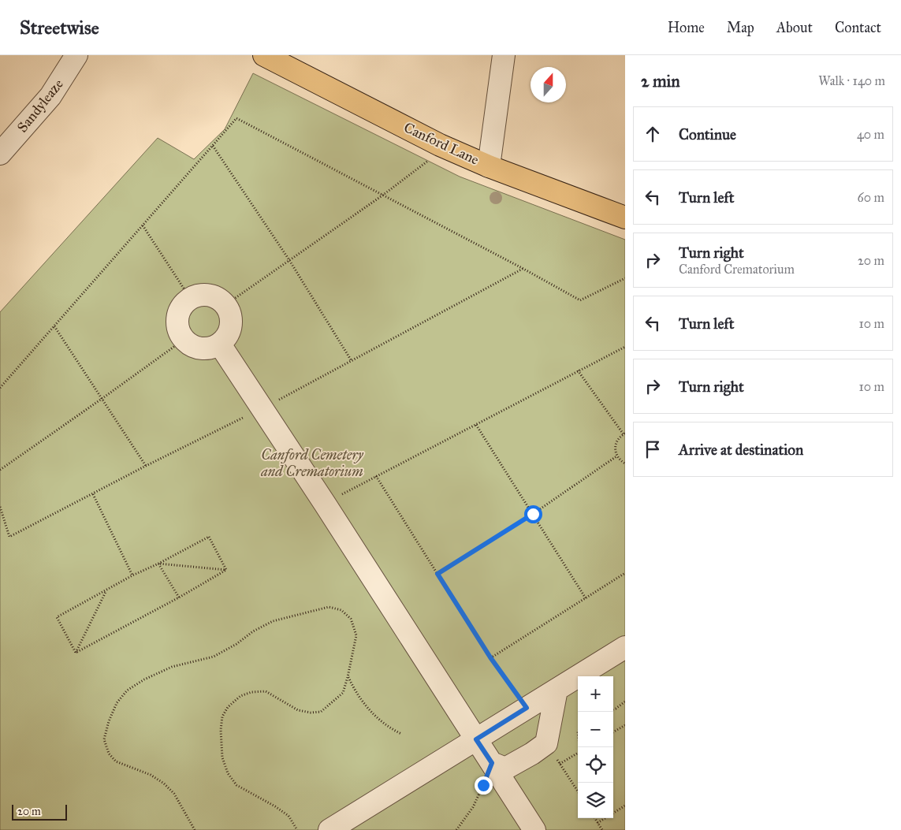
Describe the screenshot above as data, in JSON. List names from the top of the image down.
{
  "streets": {
    "main road": ["Canford Lane"],
    "street": ["Sandyleaze"]
  },
  "parks": ["Canford Cemetery and Crematorium"],
  "scale_bar": "20 m",
  "north": "top",
  "page": {
    "header": "Streetwise",
    "nav": [
      "Home",
      "Map",
      "About",
      "Contact"
    ],
    "heading": ["2 min", "Walk · 140 m"],
    "list": [
      ["Continue", "40 m"],
      ["Turn left", "60 m"],
      ["Turn right", "Canford Crematorium", "20 m"],
      ["Turn left", "10 m"],
      ["Turn right", "10 m"],
      "Arrive at destination"
    ],
    "map_buttons": ["+", "−"],
    "scale": "20 m"
  }
}
